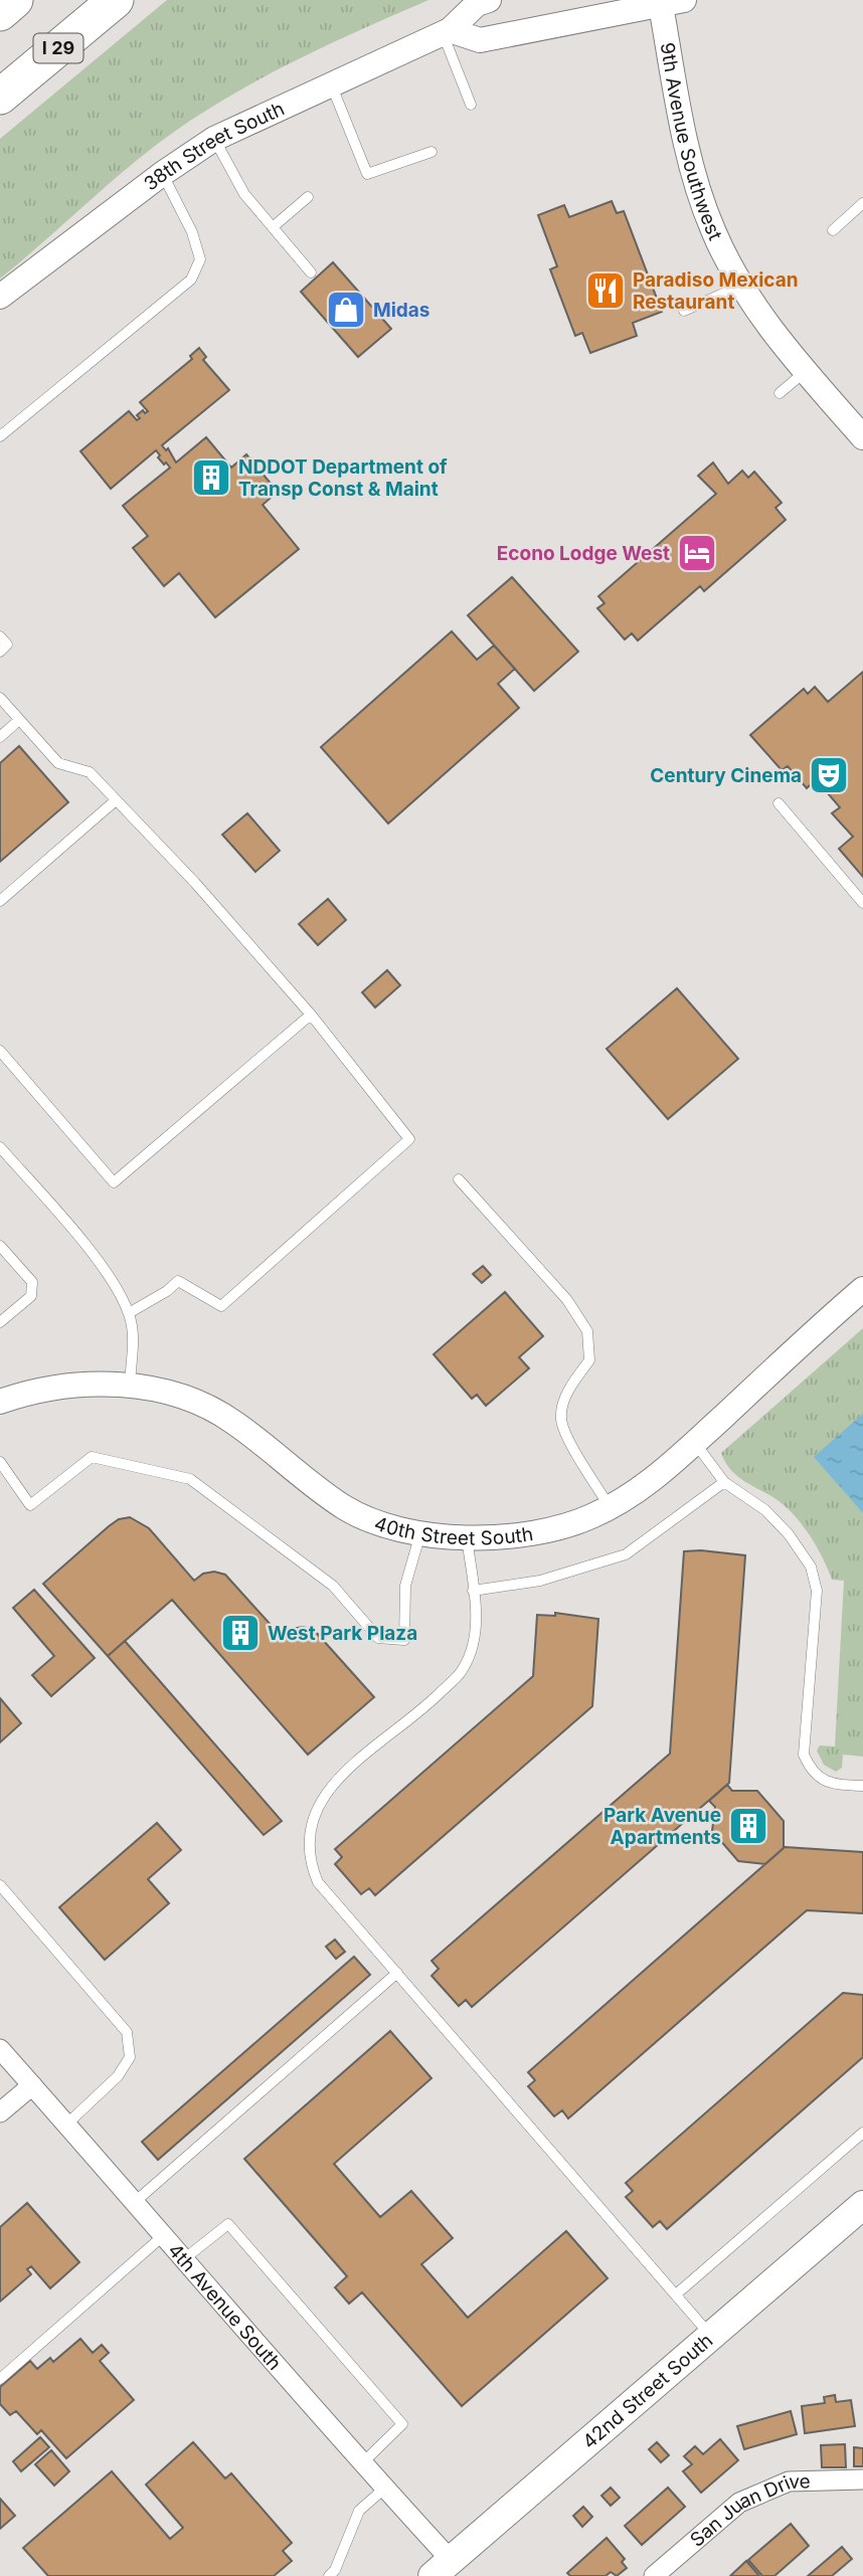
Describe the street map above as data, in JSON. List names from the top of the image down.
{
  "streets": {
    "highway": ["I 29"],
    "main road": ["42nd Street South"],
    "street": [
      "9th Avenue Southwest",
      "38th Street South",
      "40th Street South",
      "4th Avenue South",
      "San Juan Drive"
    ]
  },
  "crossings": [
    ["4th Avenue South", "42nd Street South"]
  ],
  "places": {
    "restaurant": ["Paradiso Mexican Restaurant"],
    "shop": ["Midas"],
    "building": ["NDDOT Department of Transp Const & Maint", "West Park Plaza", "Park Avenue Apartments"],
    "hotel": ["Econo Lodge West"],
    "theatre": ["Century Cinema"]
  }
}
